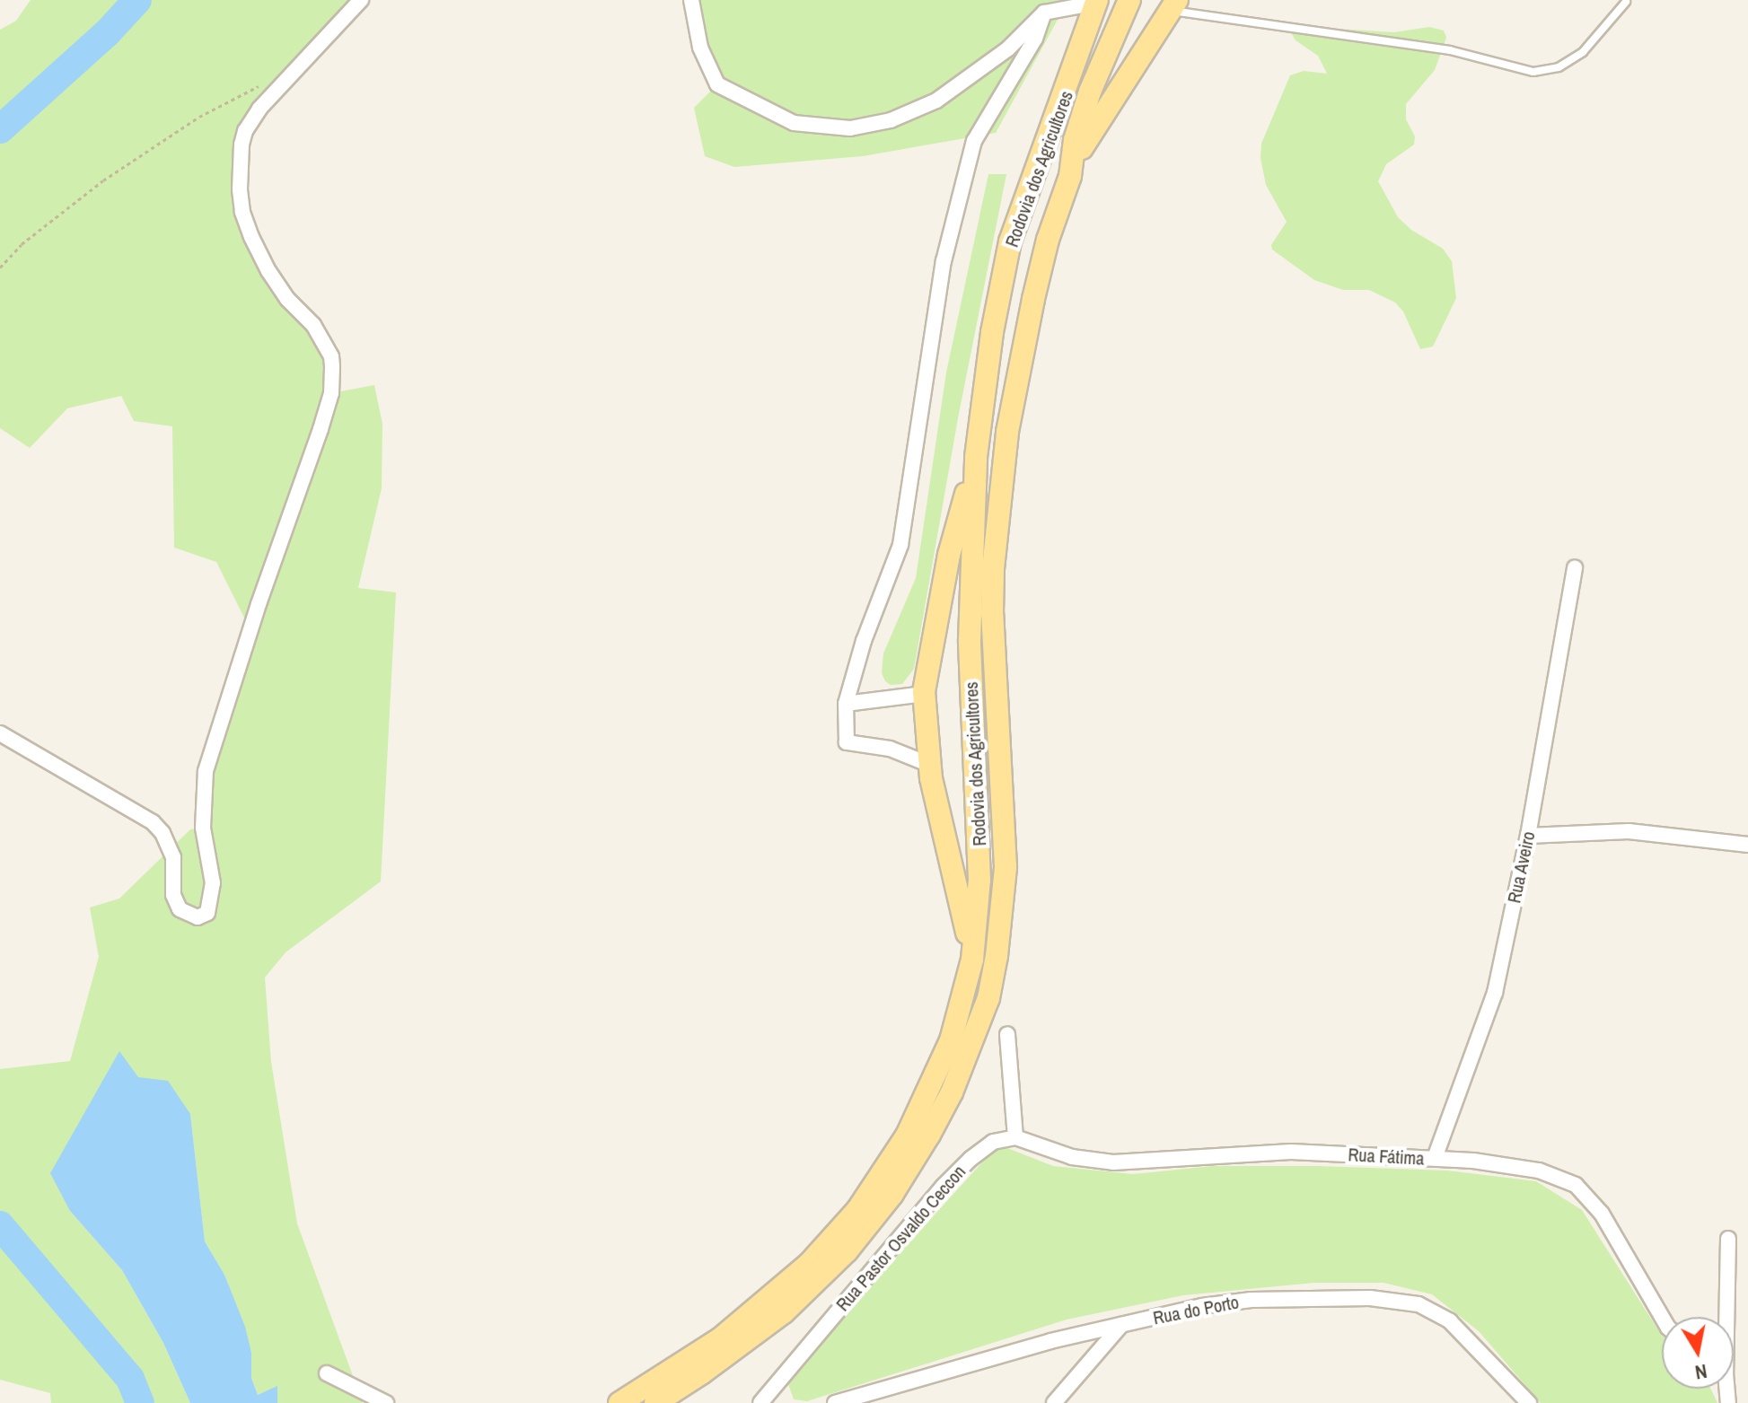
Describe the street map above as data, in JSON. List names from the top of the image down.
{
  "streets": {
    "main road": ["Rodovia dos Agricultores"],
    "street": [
      "Rua Aveiro",
      "Rua Fátima",
      "Rua Pastor Osvaldo Ceccon",
      "Rua do Porto"
    ]
  },
  "crossings": [
    ["Rua Aveiro", "Rua Fátima"],
    ["Rua Fátima", "Rua Pastor Osvaldo Ceccon"]
  ],
  "north": "bottom"
}
